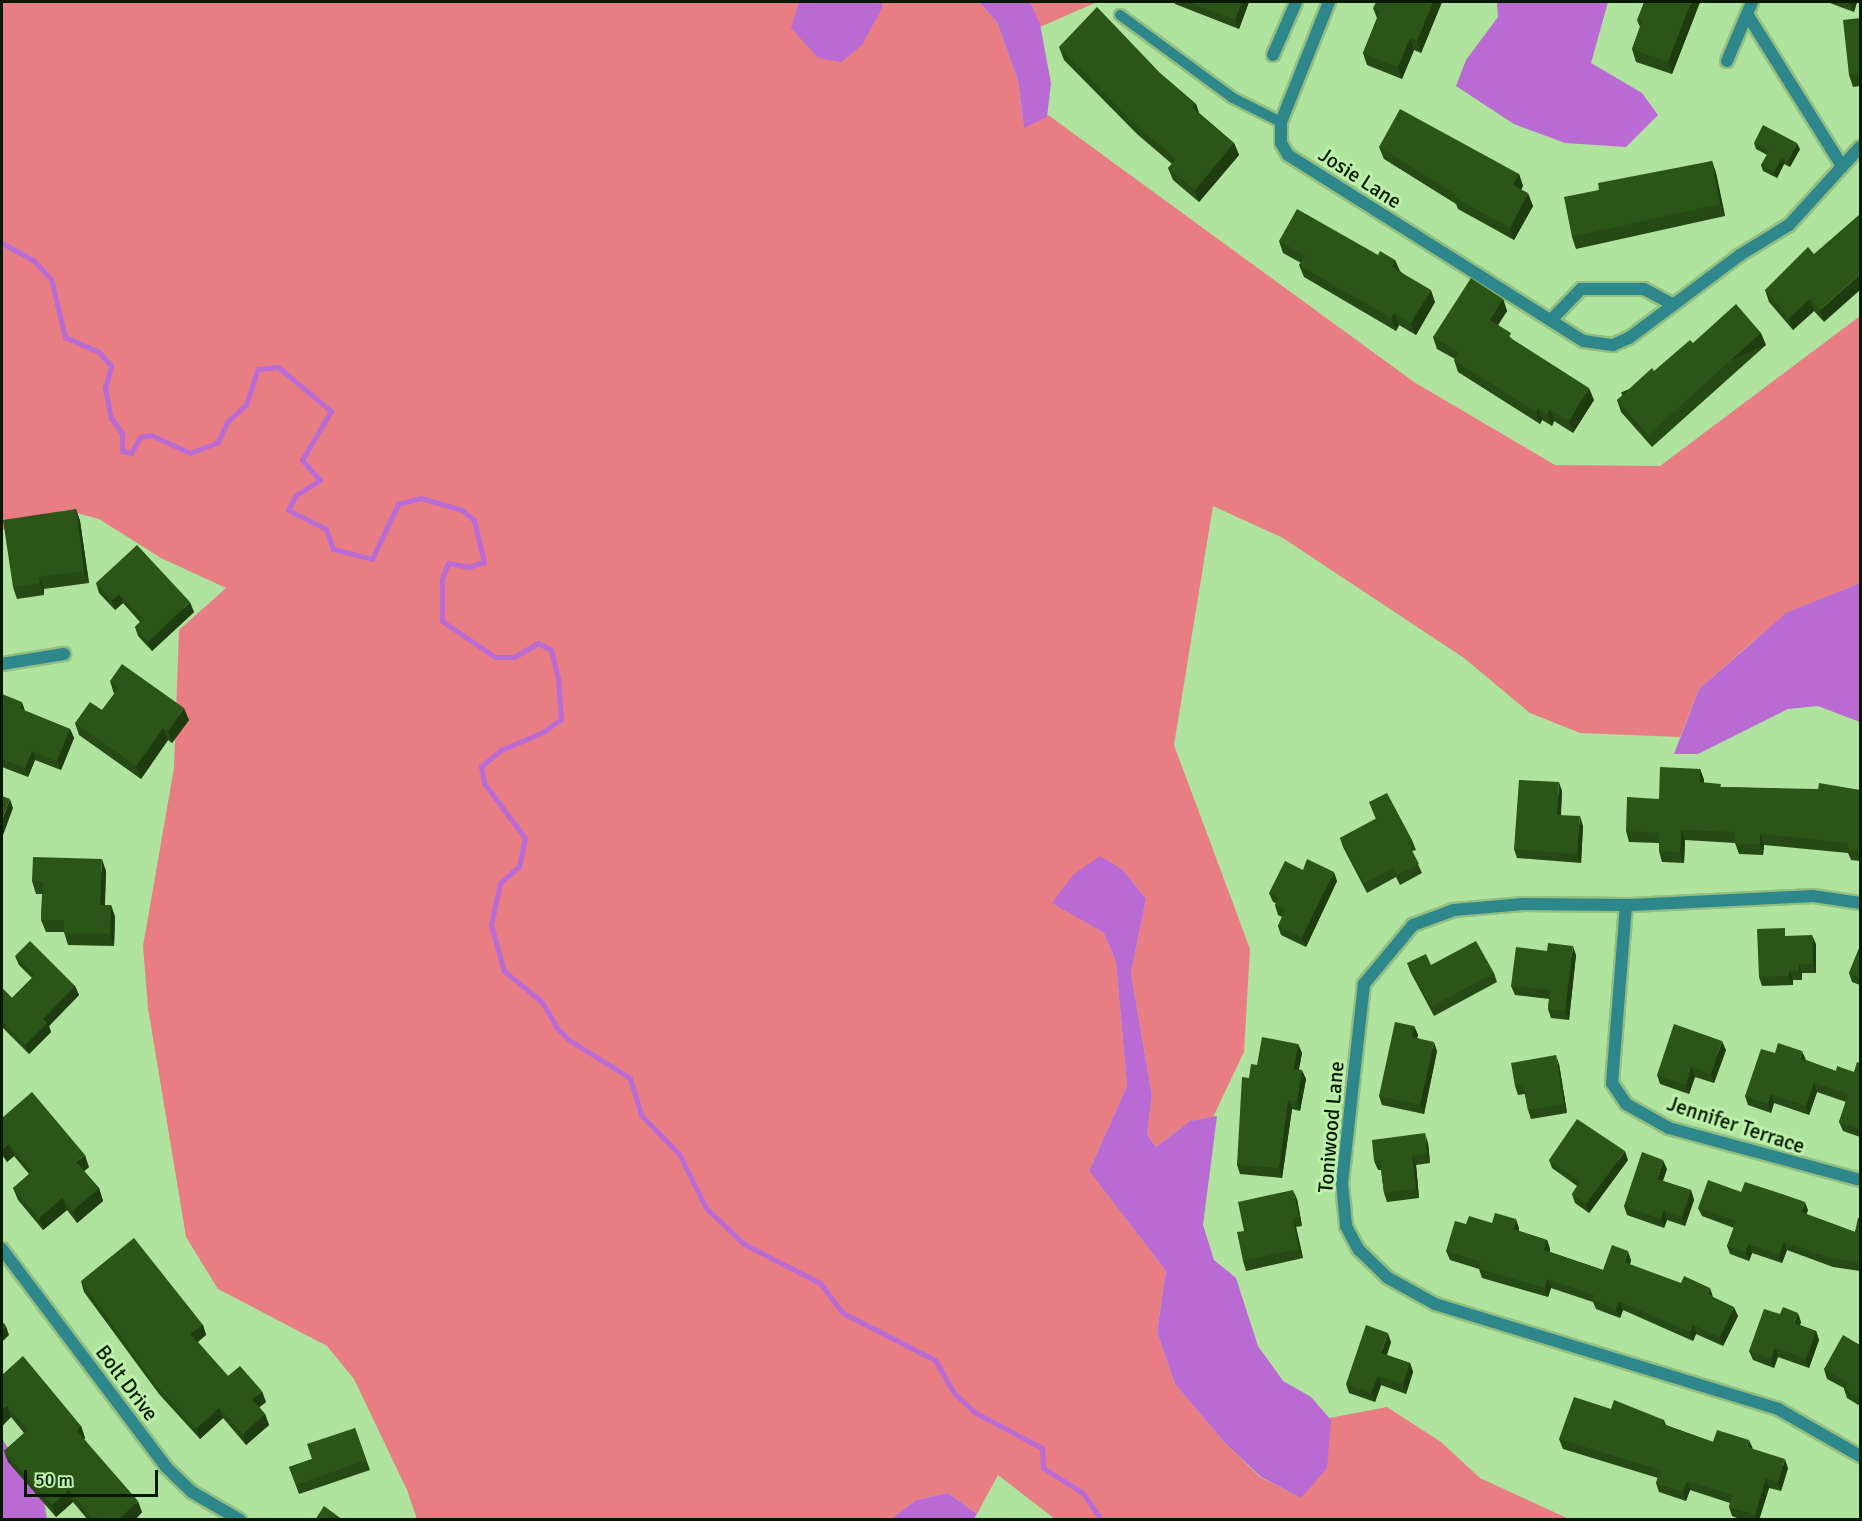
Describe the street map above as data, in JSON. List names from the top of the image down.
{
  "streets": {
    "street": [
      "Josie Lane",
      "Jennifer Terrace",
      "Toniwood Lane",
      "Bolt Drive"
    ]
  },
  "crossings": [
    ["Jennifer Terrace", "Toniwood Lane"]
  ],
  "scale_bar": "50 m"
}
